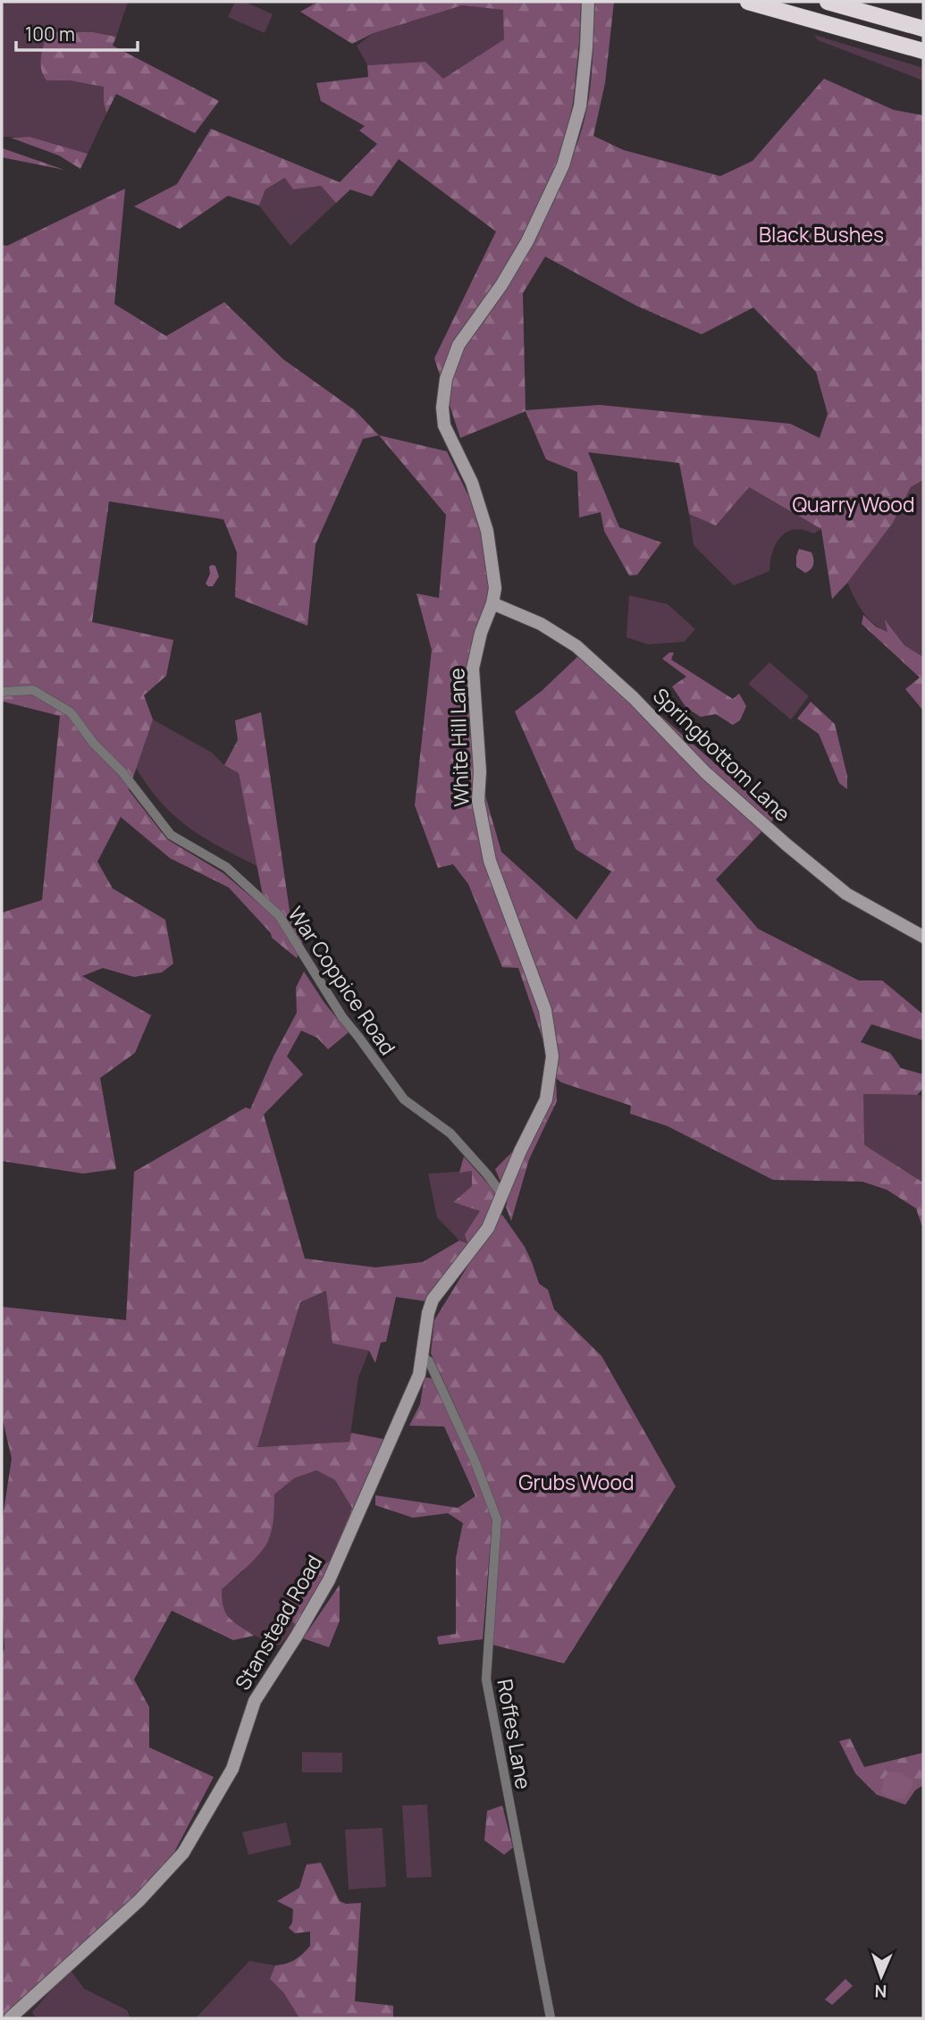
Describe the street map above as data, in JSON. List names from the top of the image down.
{
  "streets": {
    "street": [
      "White Hill Lane",
      "Springbottom Lane",
      "War Coppice Road",
      "Stanstead Road",
      "Roffes Lane"
    ]
  },
  "crossings": [
    ["White Hill Lane", "Springbottom Lane"],
    ["White Hill Lane", "War Coppice Road"],
    ["White Hill Lane", "Stanstead Road"],
    ["War Coppice Road", "Stanstead Road"],
    ["Stanstead Road", "Roffes Lane"]
  ],
  "parks": ["Black Bushes", "Quarry Wood", "Grubs Wood"],
  "scale_bar": "100 m",
  "north": "bottom"
}
